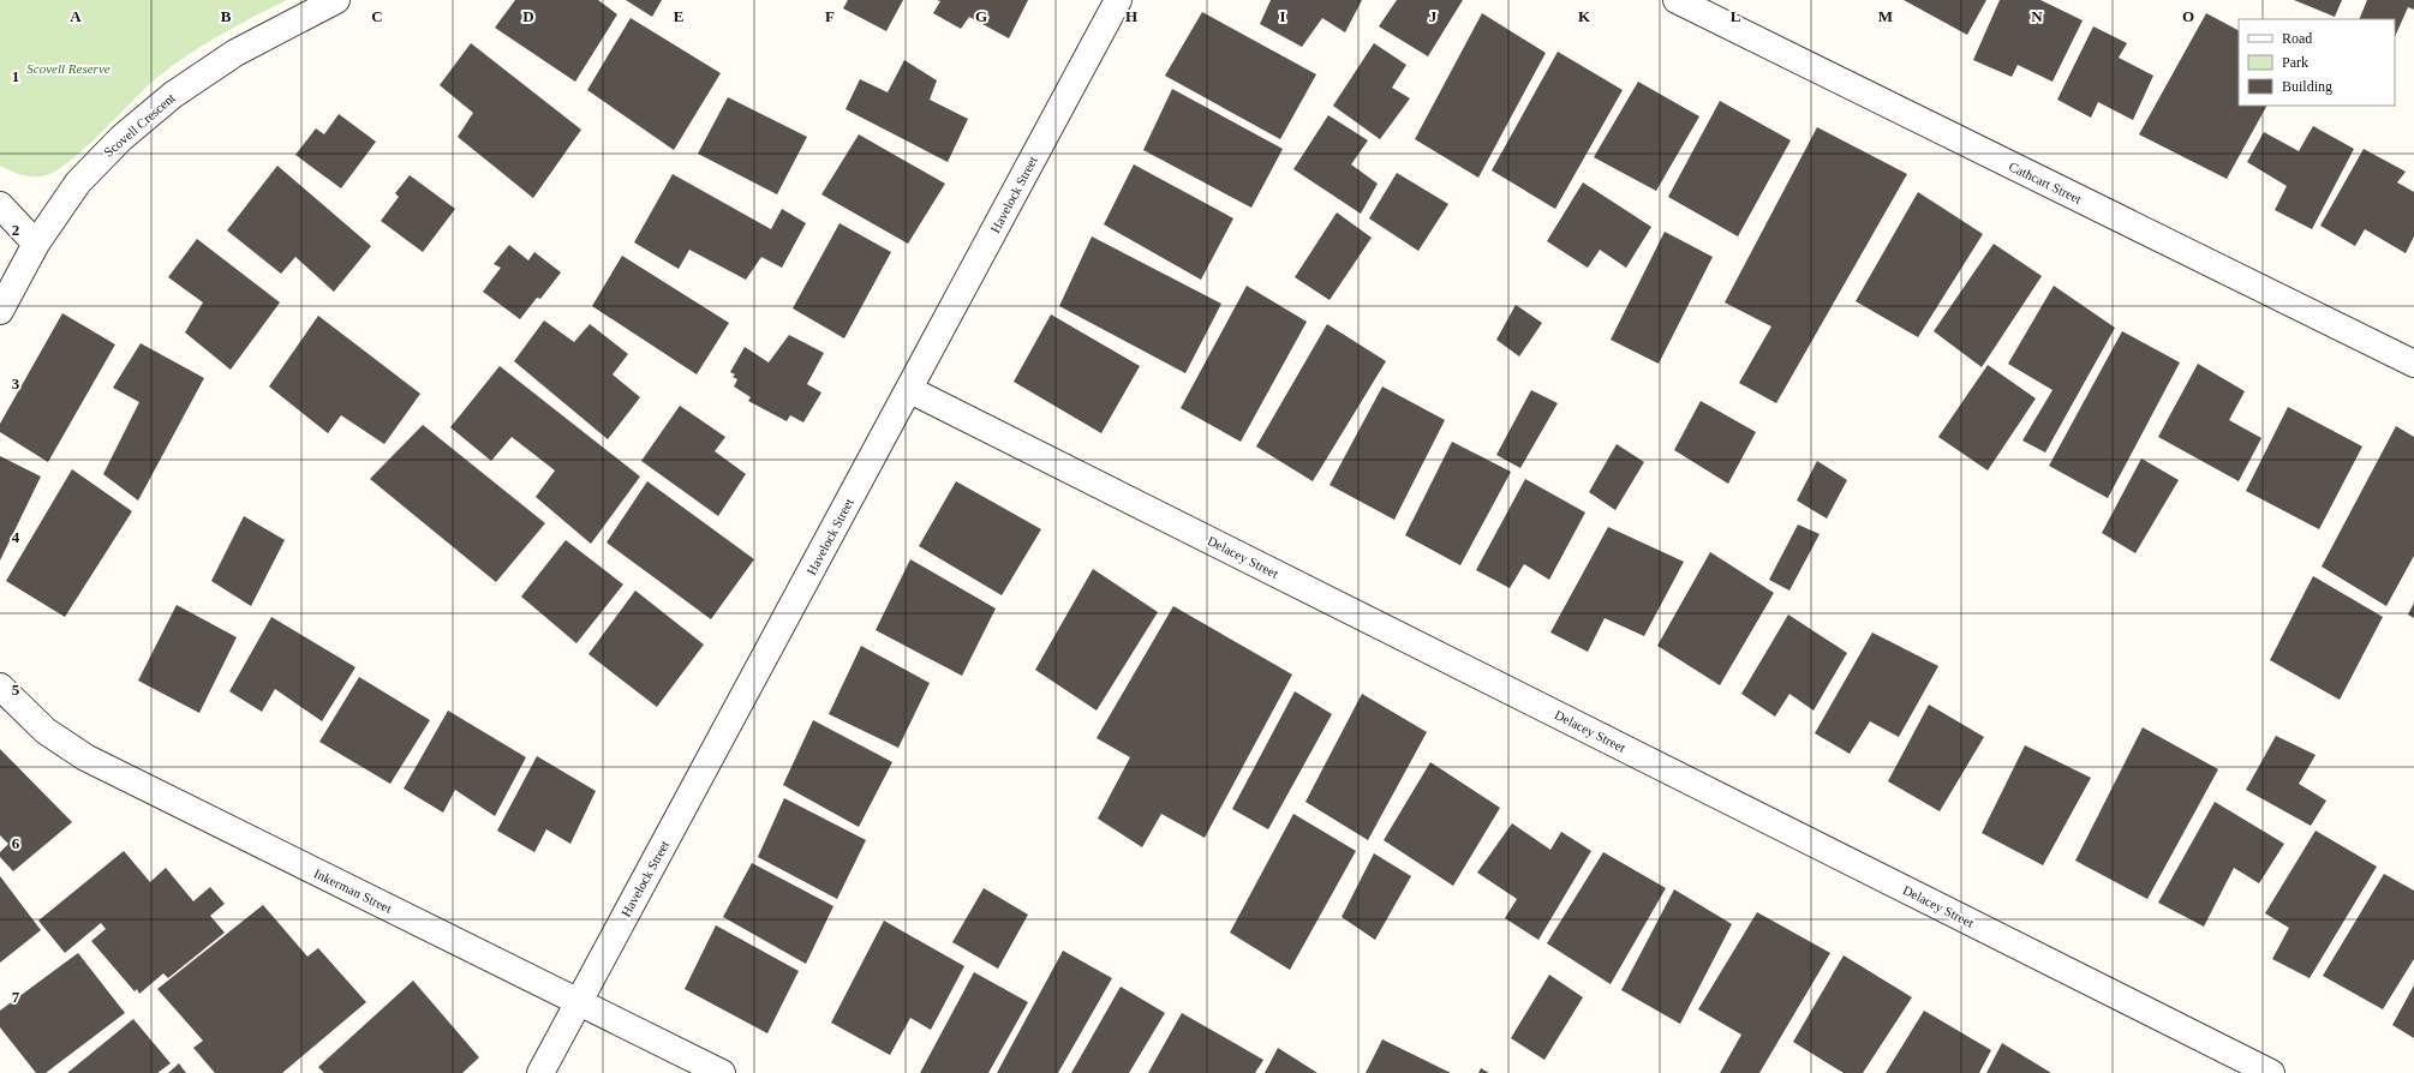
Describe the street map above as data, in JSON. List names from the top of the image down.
{
  "streets": {
    "street": [
      "Scovell Crescent",
      "Cathcart Street",
      "Havelock Street",
      "Delacey Street",
      "Inkerman Street"
    ]
  },
  "crossings": [
    ["Havelock Street", "Delacey Street"],
    ["Havelock Street", "Inkerman Street"]
  ],
  "parks": ["Scovell Reserve"],
  "legend": ["Road", "Park", "Building"],
  "grid": {
    "columns": [
      "A",
      "B",
      "C",
      "D",
      "E",
      "F",
      "G",
      "H",
      "I",
      "J",
      "K",
      "L",
      "M",
      "N",
      "O"
    ],
    "rows": [
      "1",
      "2",
      "3",
      "4",
      "5",
      "6",
      "7"
    ]
  }
}
